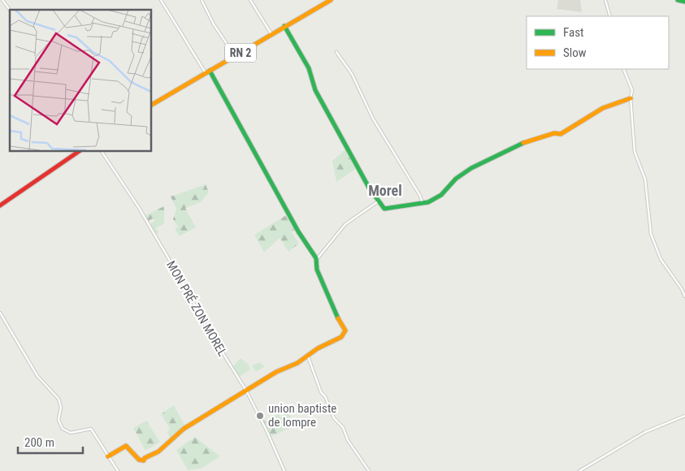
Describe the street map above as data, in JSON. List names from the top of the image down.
{
  "streets": {
    "street": ["RN 2", "MON PRÉ ZON MOREL"]
  },
  "districts": ["Morel"],
  "places": ["union baptiste de lompre"],
  "legend": ["Fast", "Slow"],
  "scale_bar": "200 m"
}
